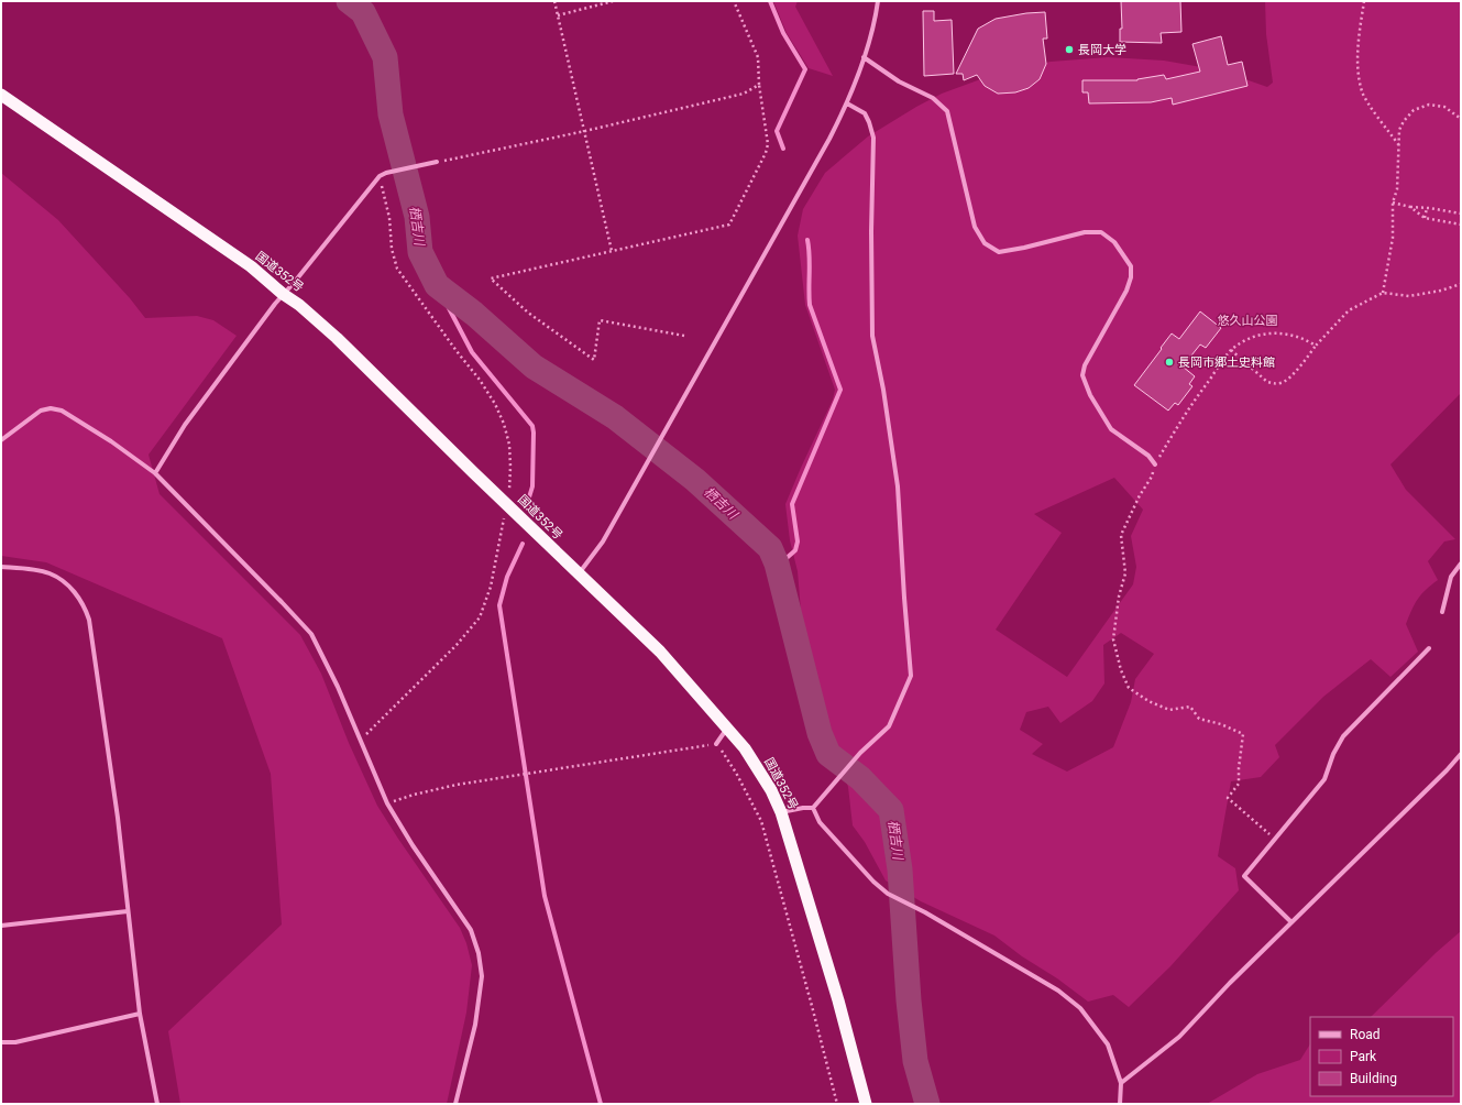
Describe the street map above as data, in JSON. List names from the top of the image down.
{
  "streets": {
    "highway": ["国道352号"]
  },
  "water": ["栖吉川"],
  "parks": ["悠久山公園"],
  "places": ["長岡大学", "長岡市郷土史料館"],
  "legend": ["Road", "Park", "Building"]
}
